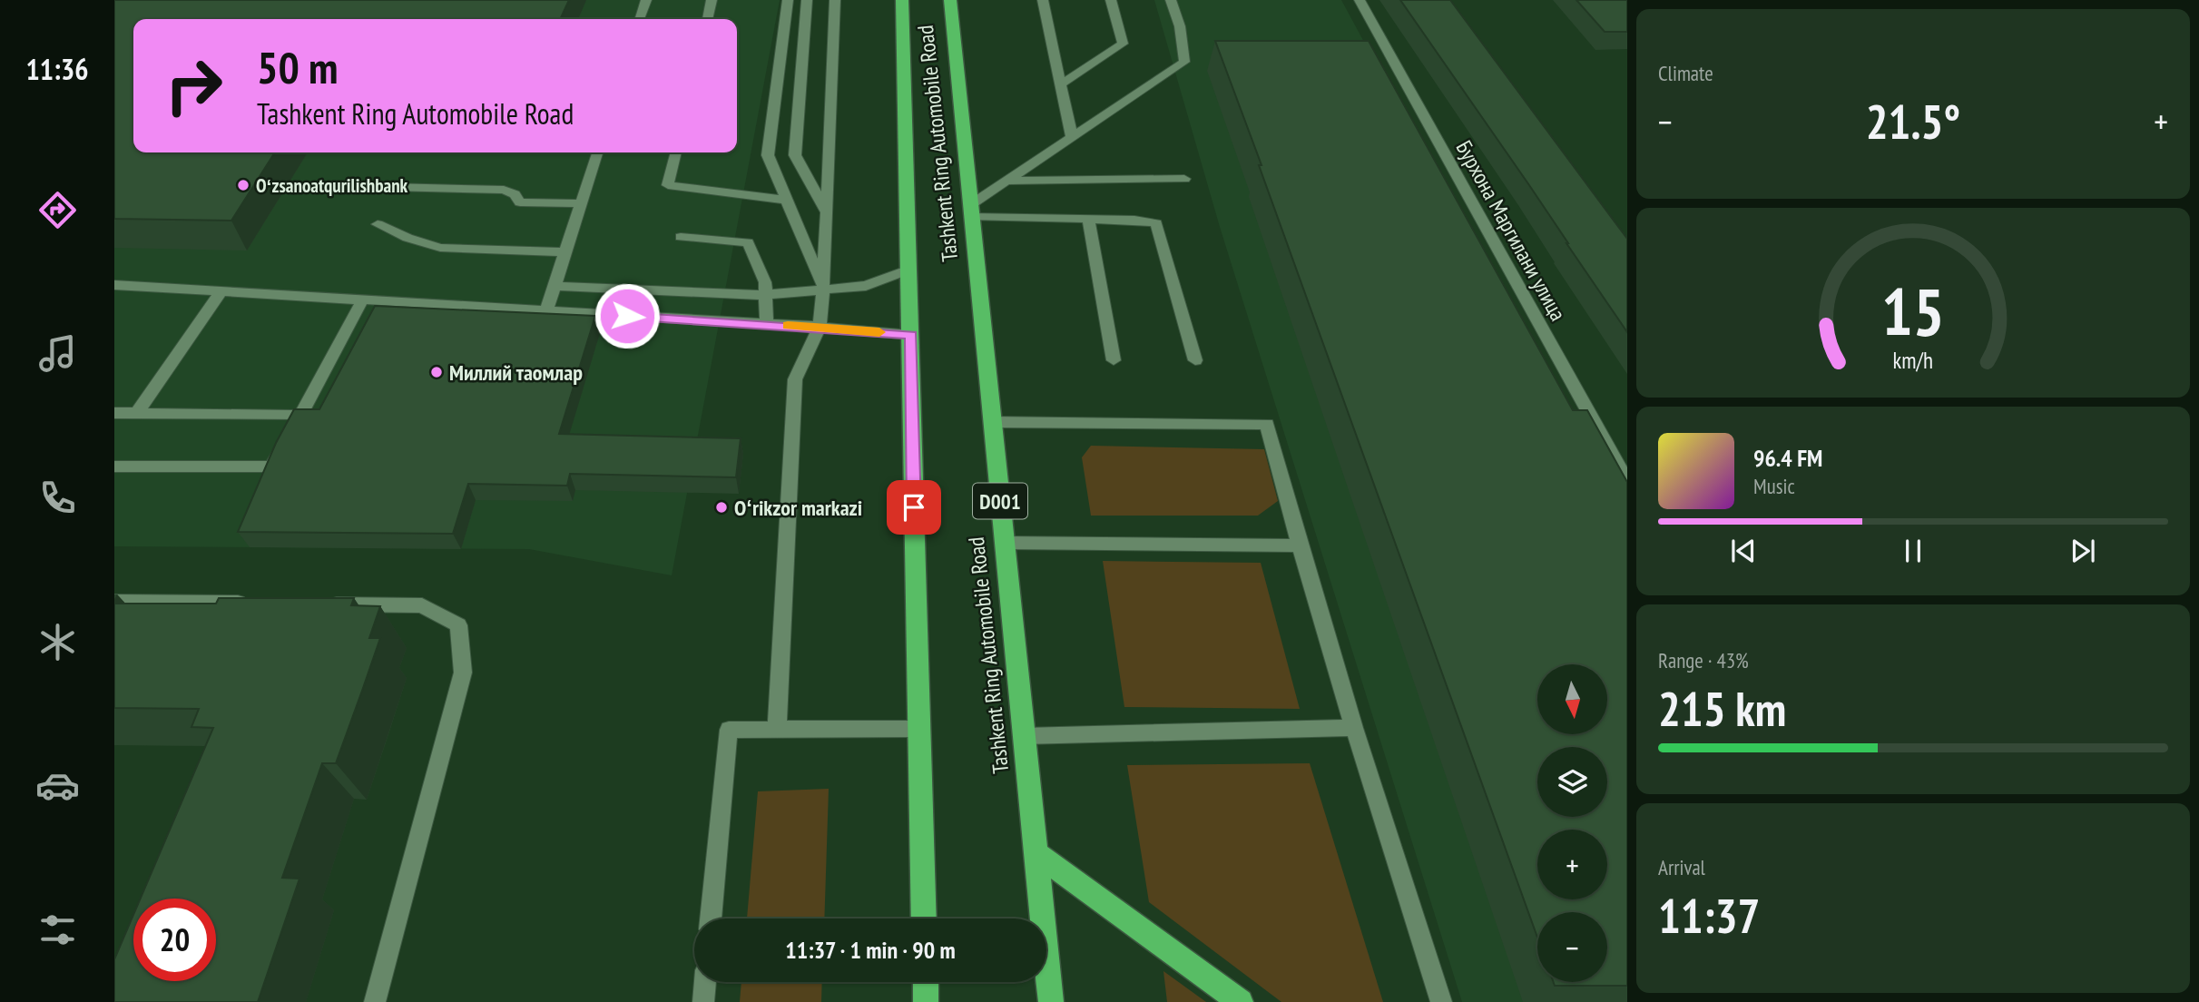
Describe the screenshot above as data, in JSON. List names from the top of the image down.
{
  "streets": {
    "highway": ["Tashkent Ring Automobile Road", "D001"],
    "street": ["Бурхона Маргилани улица"]
  },
  "places": ["Oʻzsanoatqurilishbank", "Миллий таомлар", "Oʻrikzor markazi"],
  "north": "bottom",
  "page": {
    "tabs": "11:36",
    "tile": [
      "Climate",
      ["Range · 43%", "215 km"],
      ["Arrival", "11:37"]
    ],
    "turn": ["50 m", "Tashkent Ring Automobile Road"],
    "heat": ["−", "21.5°", "+"],
    "song": ["96.4 FM", "Music"],
    "map_buttons": ["+", "−"],
    "limit": "20",
    "trip": "11:37 · 1 min · 90 m",
    "gauge": ["15", "km/h"]
  }
}
